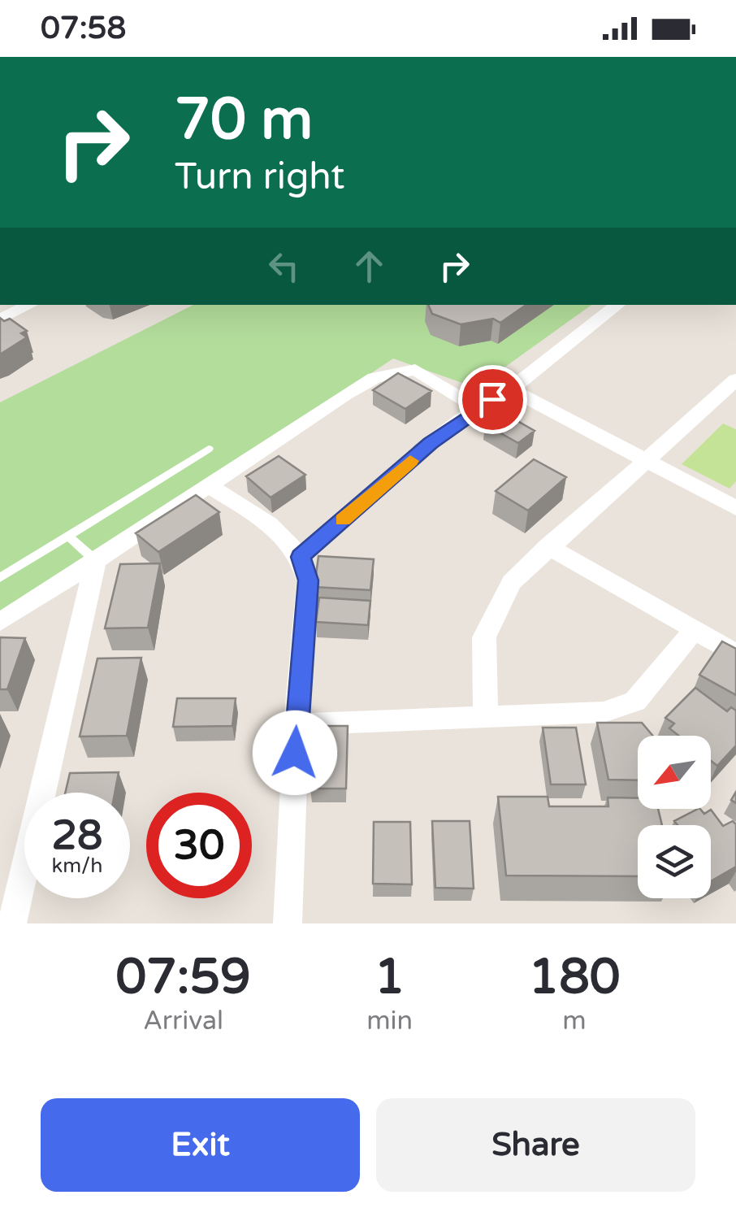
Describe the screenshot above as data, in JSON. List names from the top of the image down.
{
  "north": "bottom left",
  "page": {
    "status": "07:58",
    "turn": ["70 m", "Turn right"],
    "speed": "28 km/h",
    "limit": "30",
    "eta": [
      "07:59",
      "Arrival",
      "1",
      "min",
      "180",
      "m"
    ],
    "buttons": ["Exit", "Share"]
  }
}
